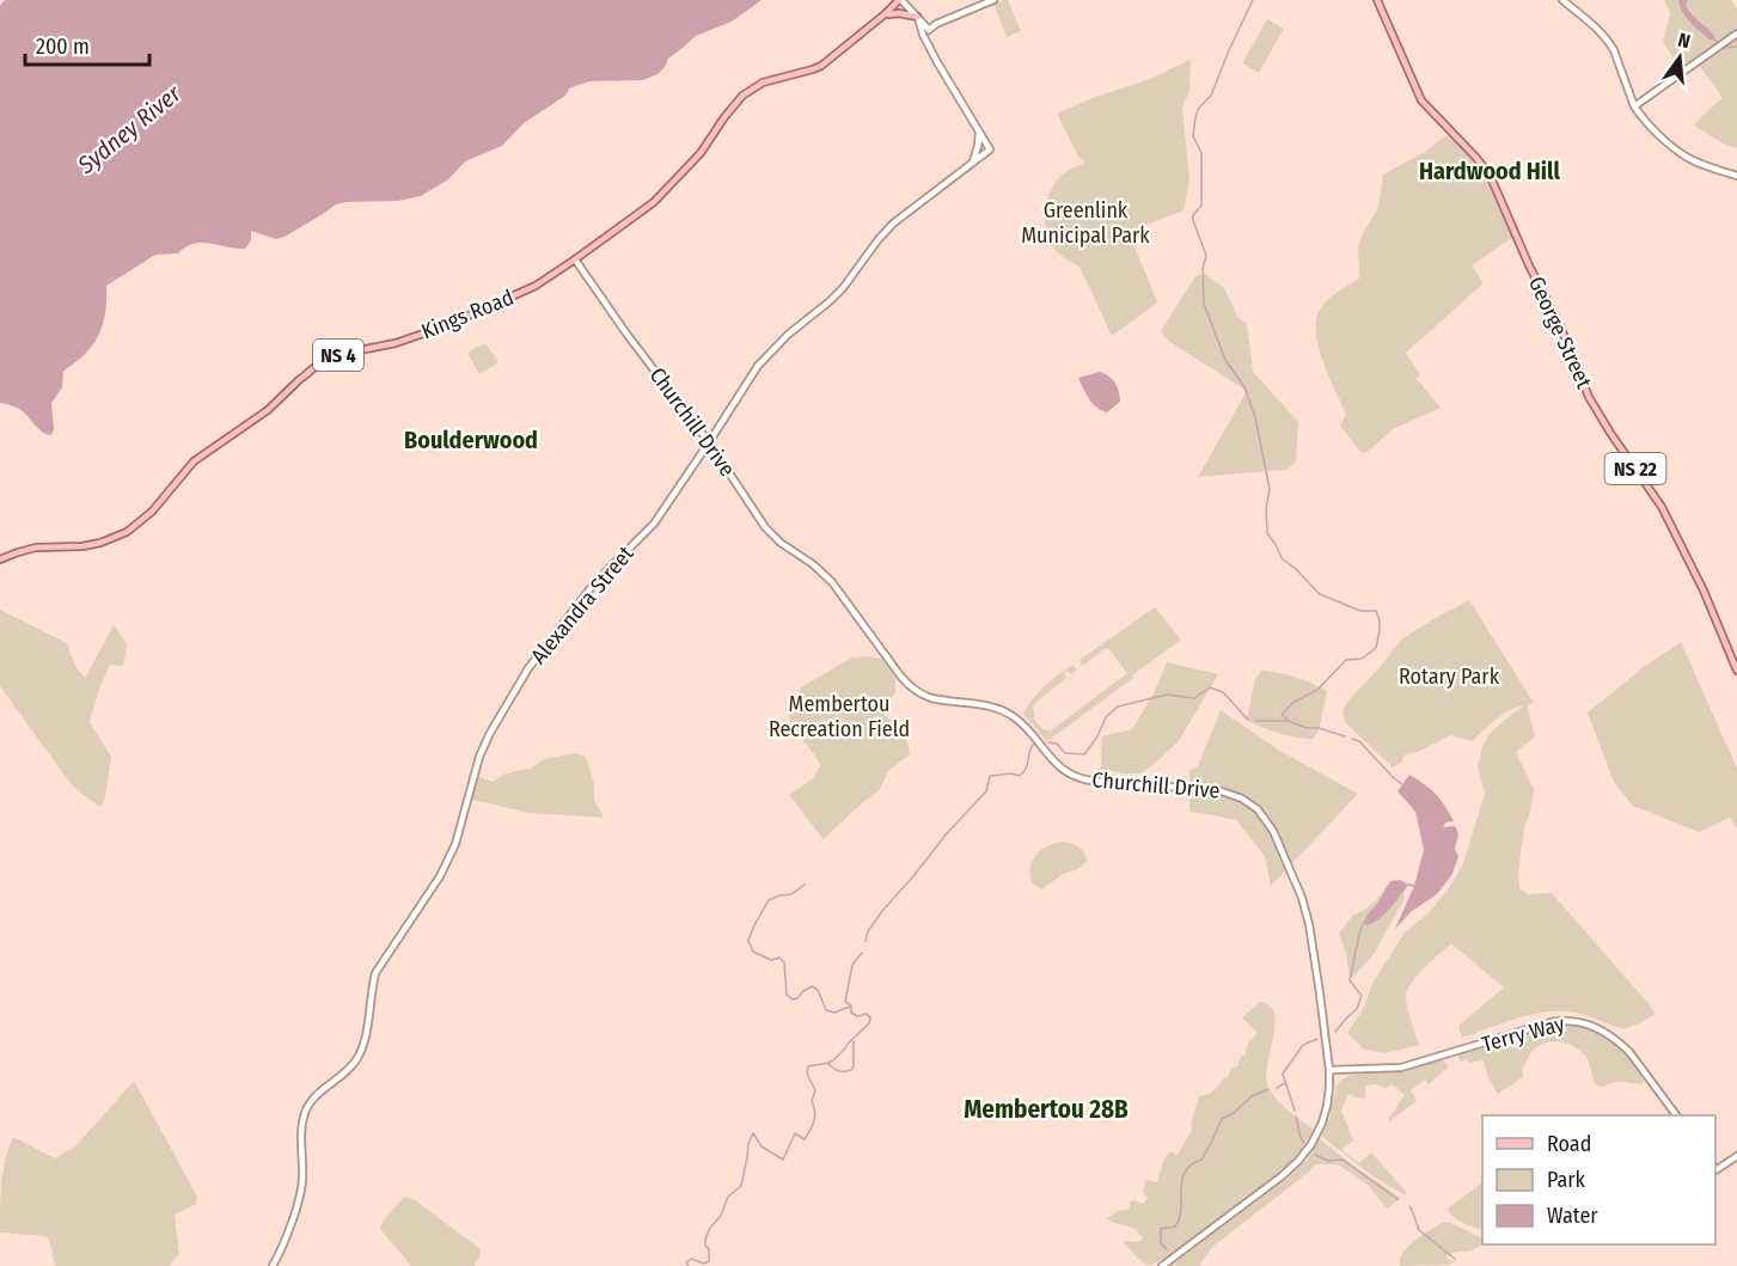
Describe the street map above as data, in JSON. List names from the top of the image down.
{
  "streets": {
    "main road": [
      "Kings Road",
      "George Street",
      "NS 4",
      "Churchill Drive",
      "NS 22",
      "Alexandra Street",
      "Terry Way"
    ]
  },
  "crossings": [
    ["Kings Road", "Churchill Drive"],
    ["Churchill Drive", "Alexandra Street"],
    ["Churchill Drive", "Terry Way"]
  ],
  "districts": ["Hardwood Hill", "Boulderwood", "Membertou 28B"],
  "water": ["Sydney River"],
  "parks": ["Greenlink Municipal Park", "Rotary Park", "Membertou Recreation Field"],
  "legend": ["Road", "Park", "Water"],
  "scale_bar": "200 m",
  "north": "top"
}
